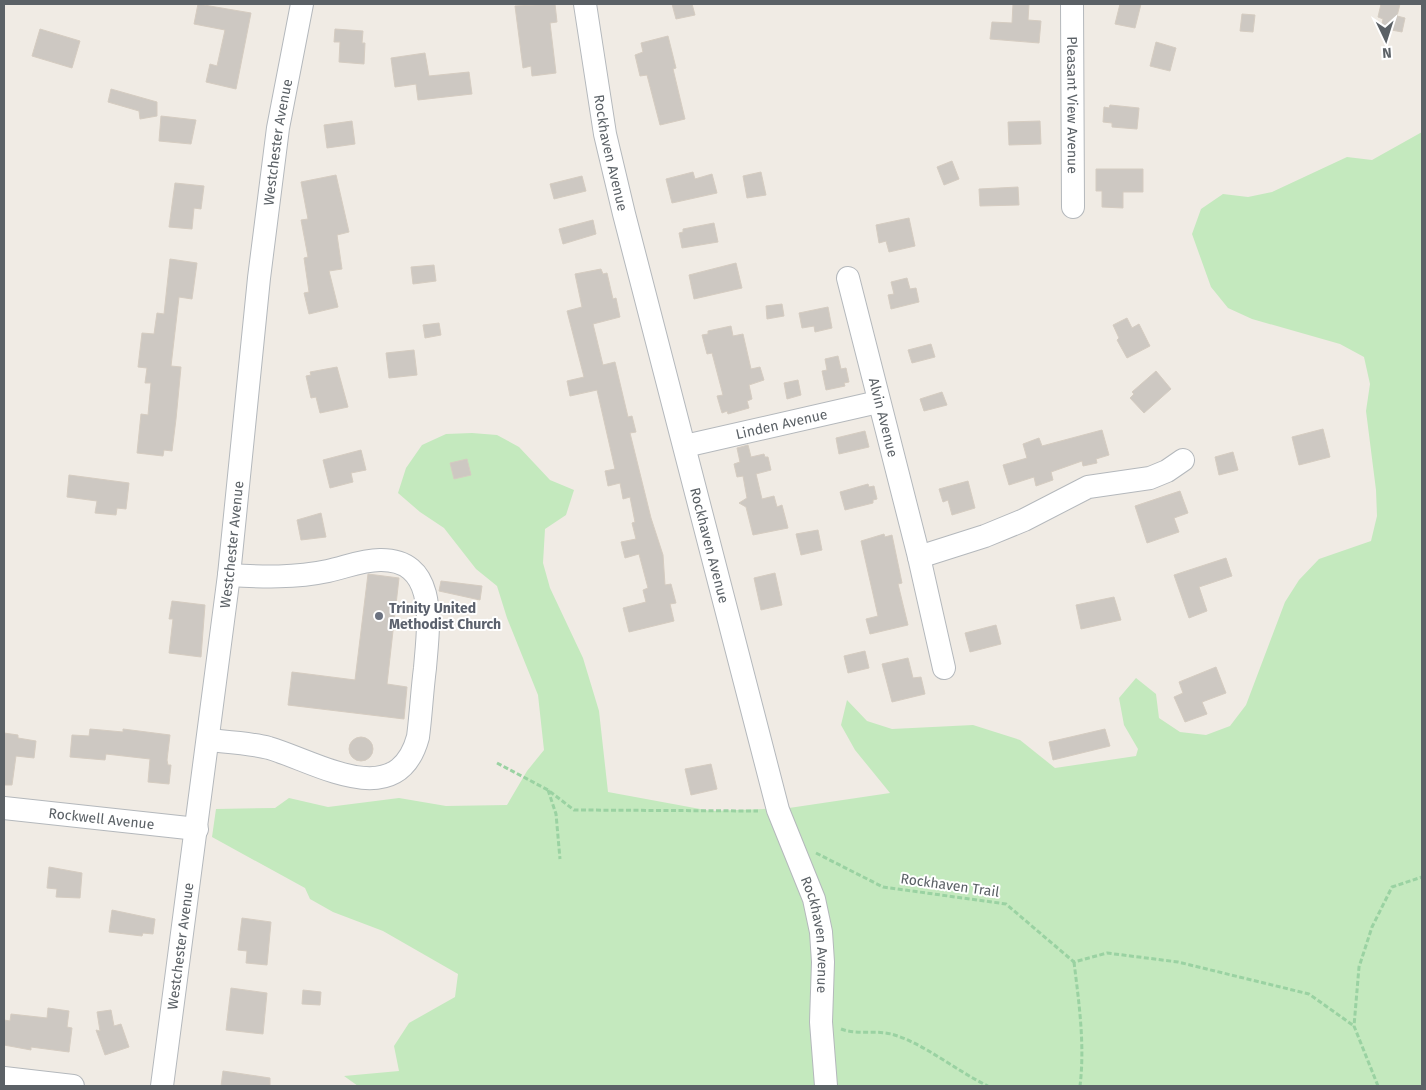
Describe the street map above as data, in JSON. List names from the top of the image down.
{
  "streets": {
    "street": [
      "Pleasant View Avenue",
      "Westchester Avenue",
      "Rockhaven Avenue",
      "Alvin Avenue",
      "Linden Avenue",
      "Rockwell Avenue"
    ],
    "path": ["Rockhaven Trail"]
  },
  "crossings": [
    ["Westchester Avenue", "Rockwell Avenue"],
    ["Rockhaven Avenue", "Linden Avenue"],
    ["Rockhaven Avenue", "Rockhaven Trail"],
    ["Alvin Avenue", "Linden Avenue"]
  ],
  "places": ["Trinity United Methodist Church"],
  "north": "bottom"
}
